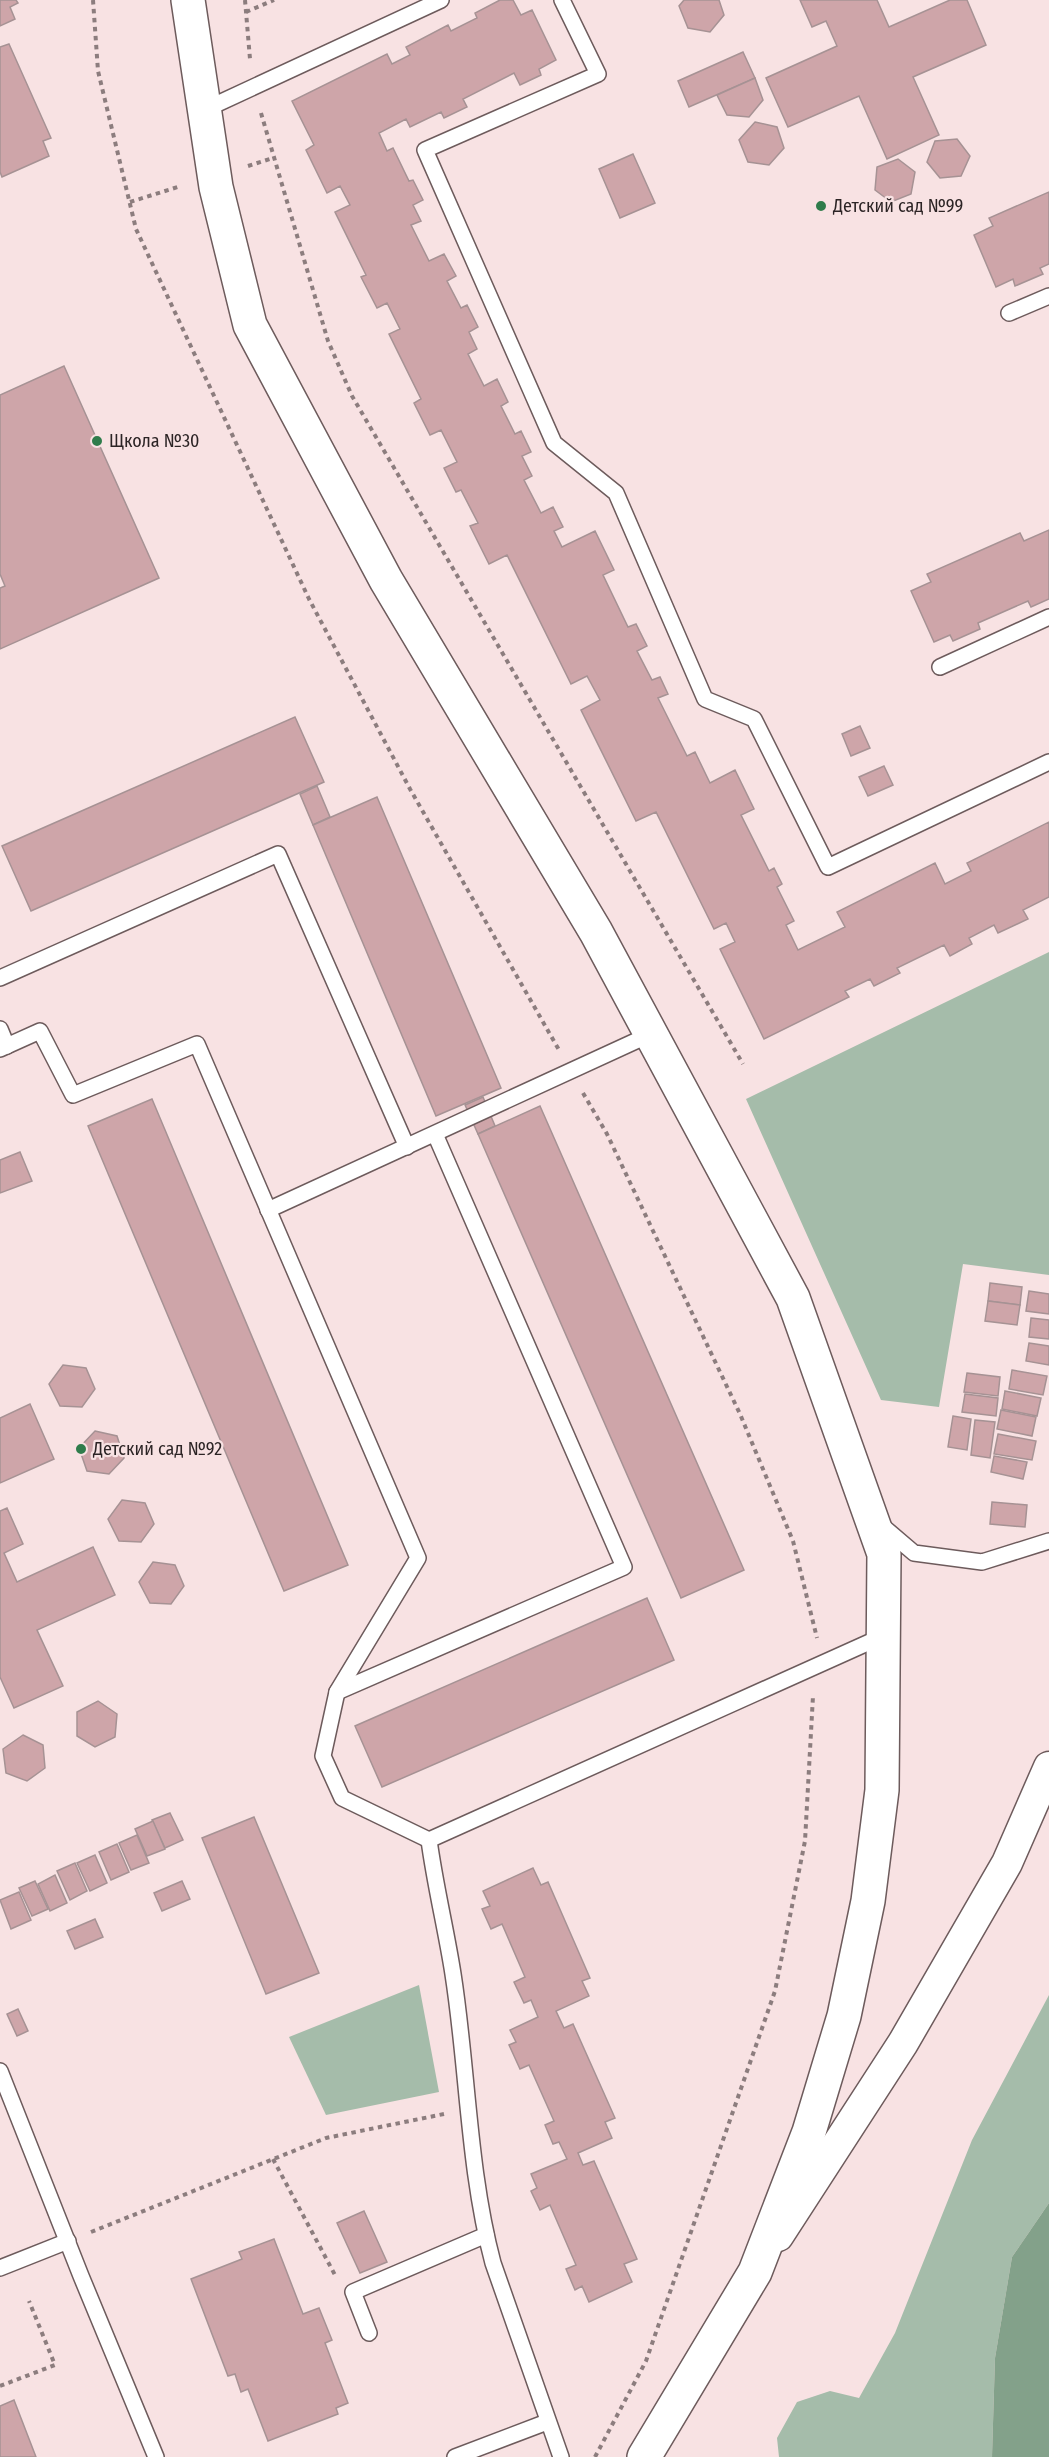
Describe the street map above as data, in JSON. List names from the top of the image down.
{
  "places": ["Детский сад №99", "Щкола №30", "Детский сад №92"]
}
